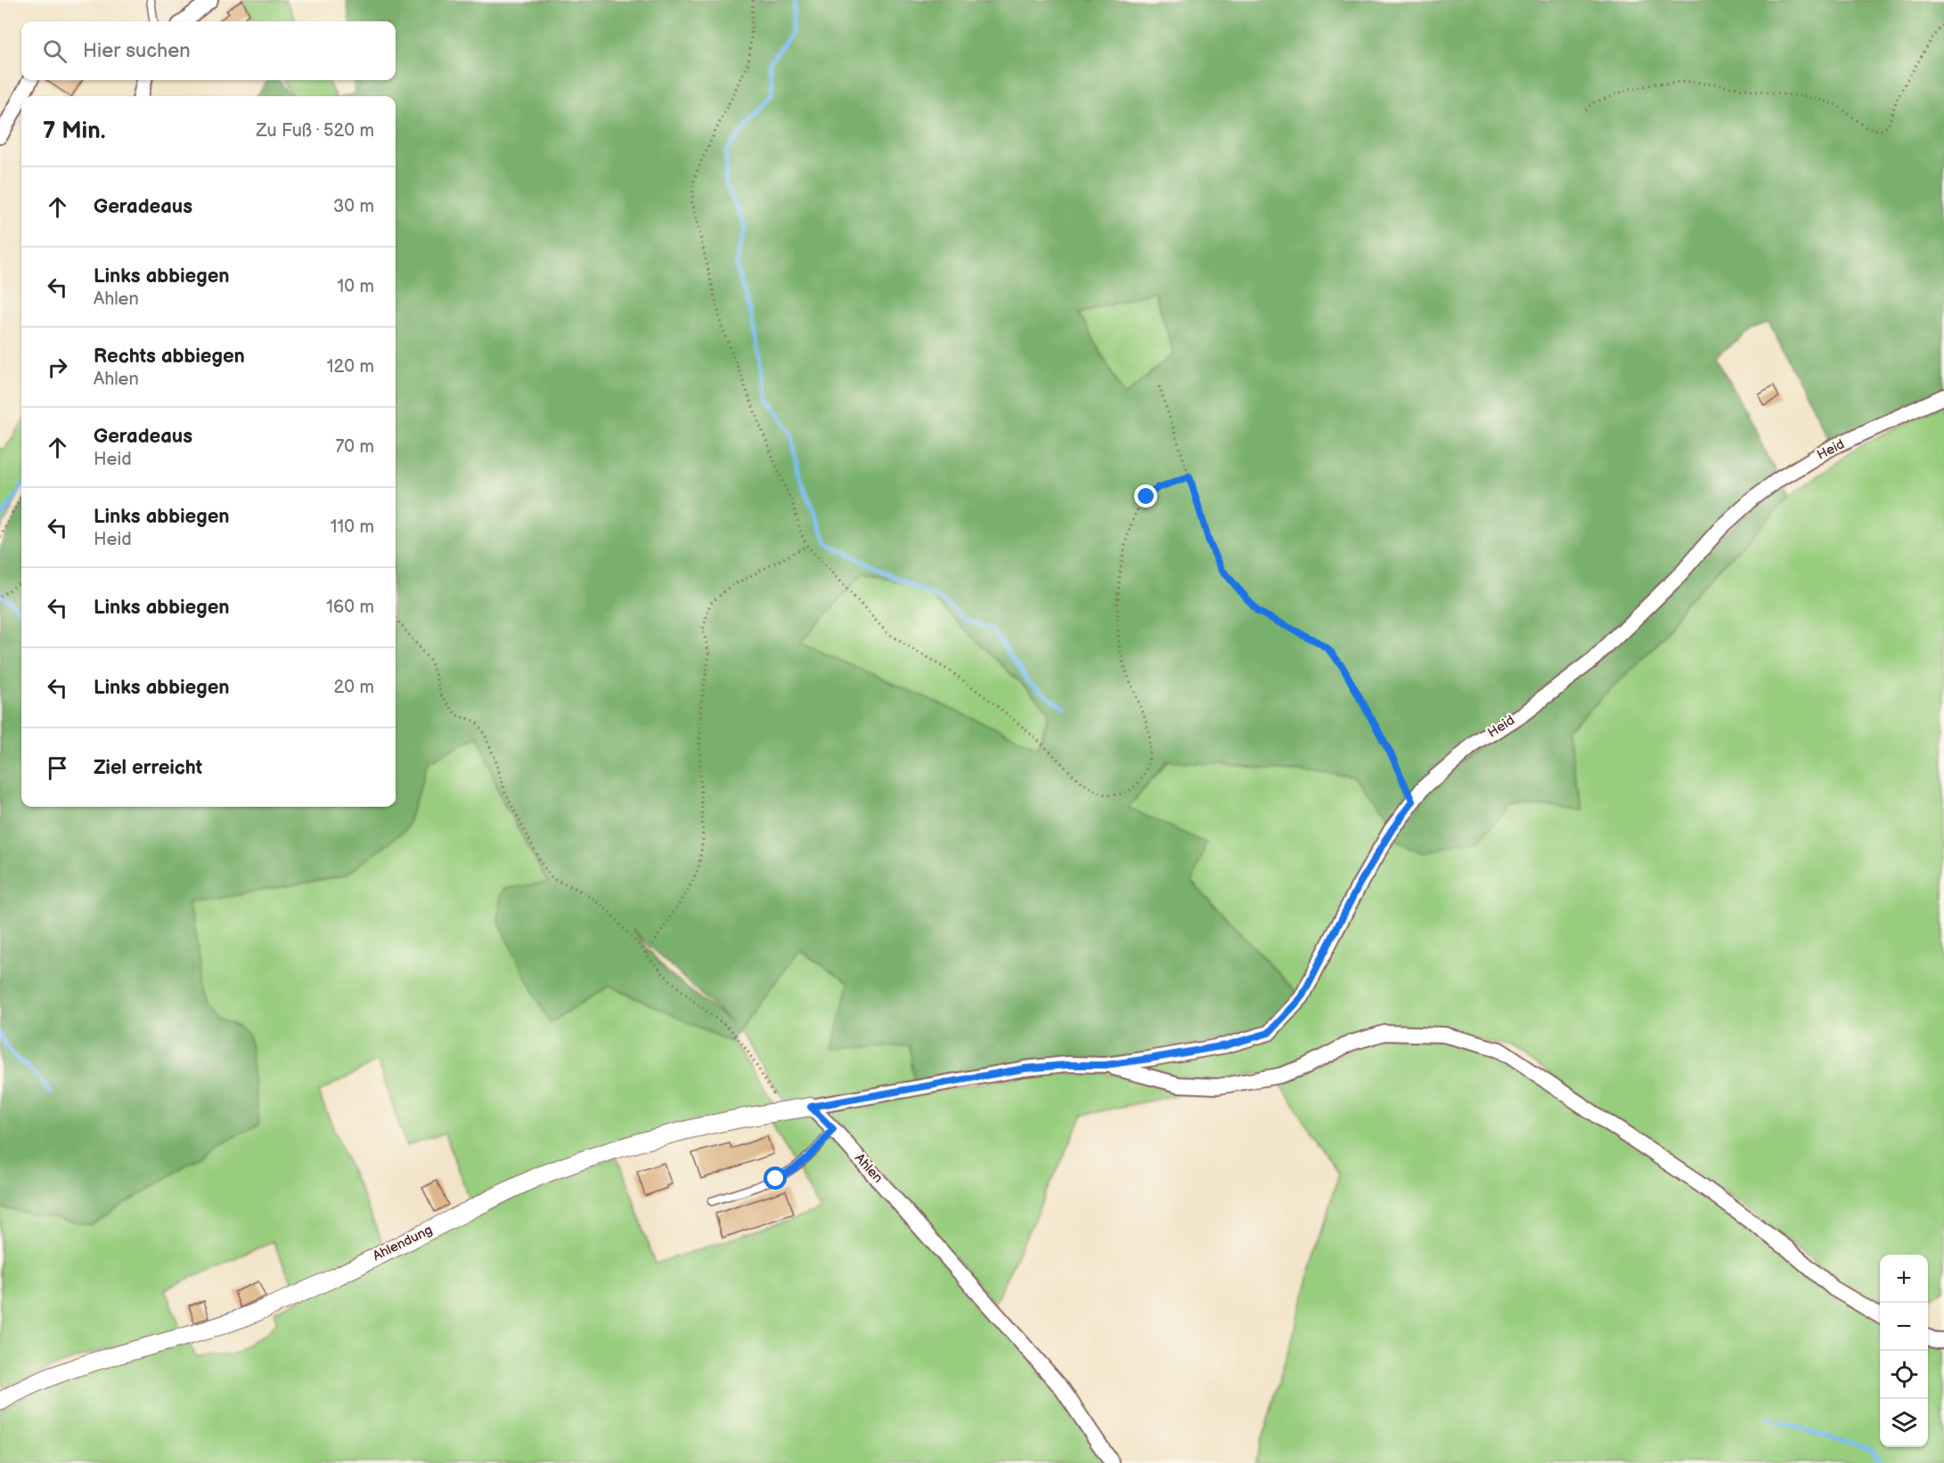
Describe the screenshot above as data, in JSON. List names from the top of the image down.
{
  "streets": {
    "street": ["Heid", "Ahlen", "Ahlendung"]
  },
  "crossings": [
    ["Ahlen", "Ahlendung"]
  ],
  "page": {
    "search": "Hier suchen",
    "heading": ["7 Min.", "Zu Fuß · 520 m"],
    "list": [
      ["Geradeaus", "30 m"],
      ["Links abbiegen", "Ahlen", "10 m"],
      ["Rechts abbiegen", "Ahlen", "120 m"],
      ["Geradeaus", "Heid", "70 m"],
      ["Links abbiegen", "Heid", "110 m"],
      ["Links abbiegen", "160 m"],
      ["Links abbiegen", "20 m"],
      "Ziel erreicht"
    ],
    "map_buttons": ["+", "−"]
  }
}
